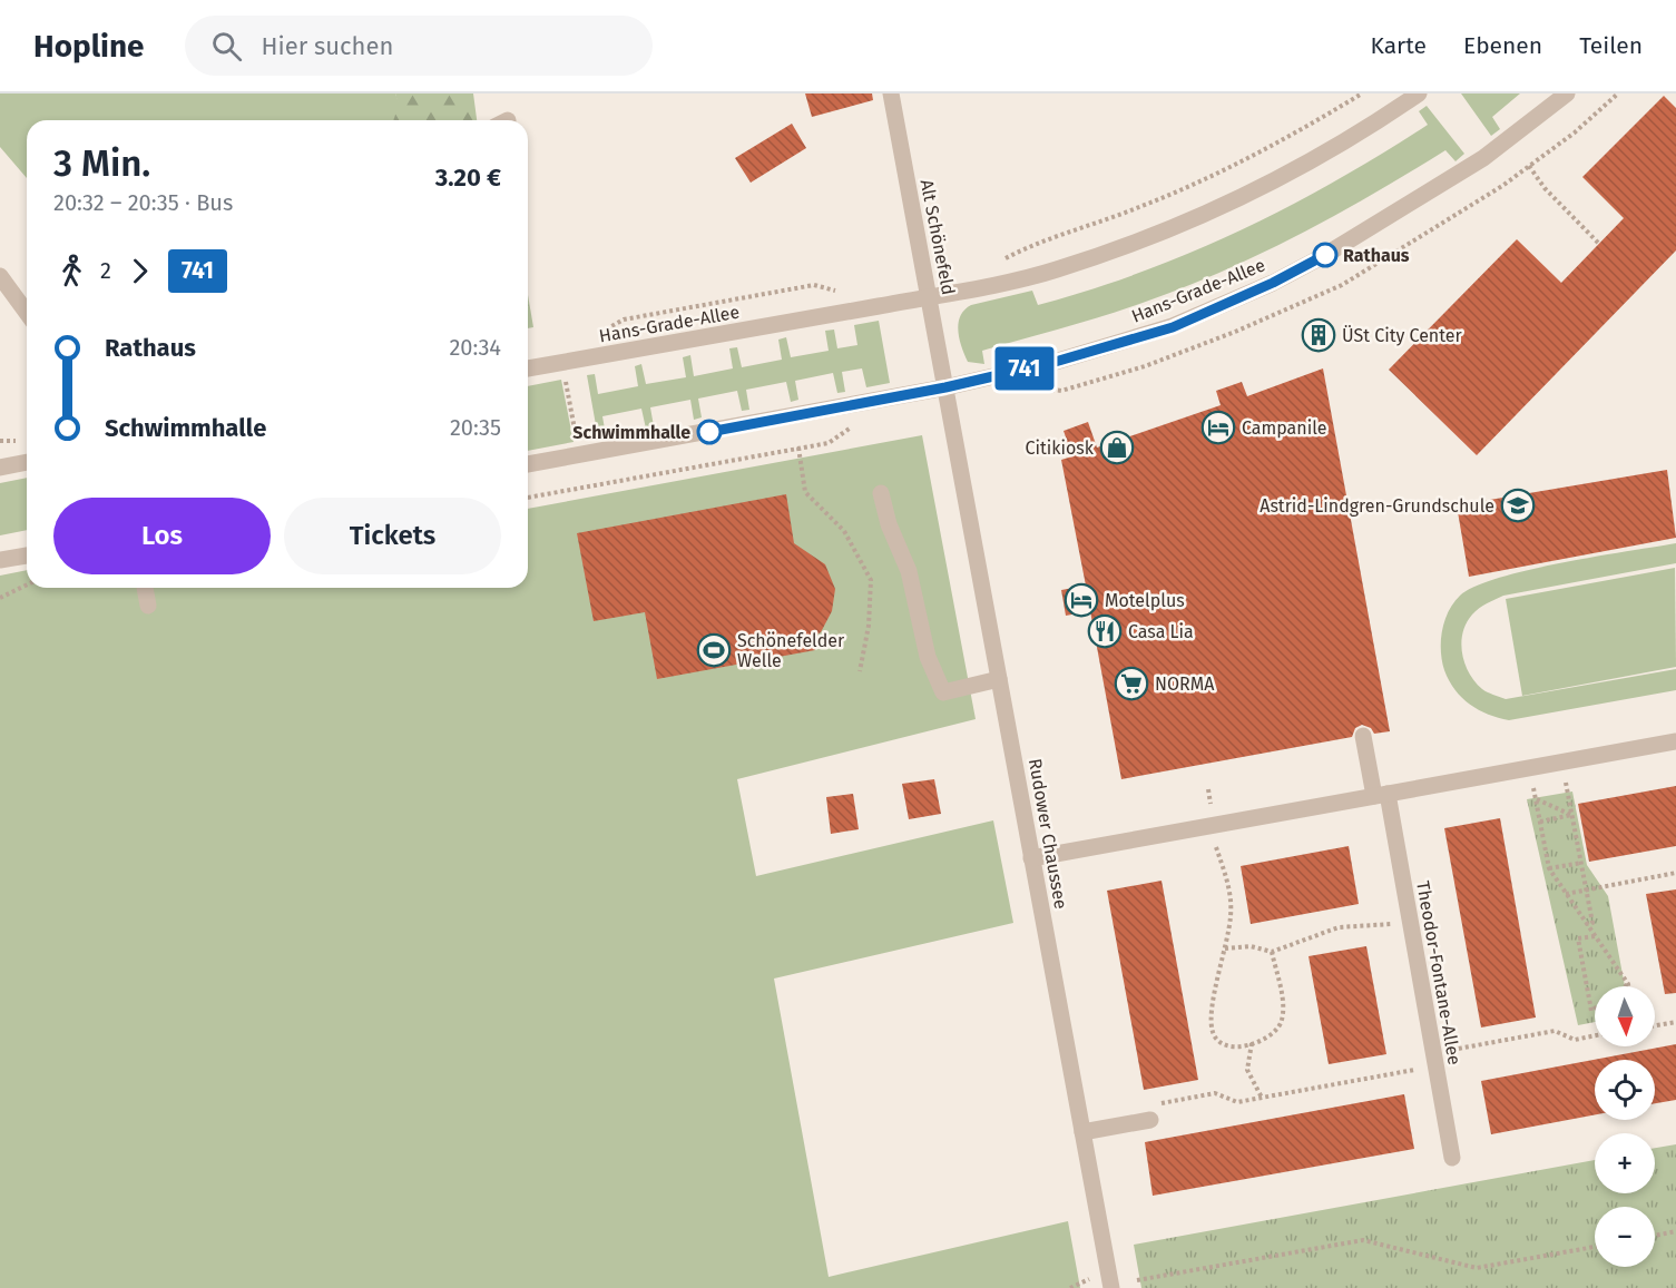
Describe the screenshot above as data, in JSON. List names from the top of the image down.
{
  "streets": {
    "street": [
      "Alt Schönefeld",
      "Hans-Grade-Allee",
      "Rudower Chaussee",
      "Theodor-Fontane-Allee"
    ]
  },
  "crossings": [
    ["Alt Schönefeld", "Hans-Grade-Allee"],
    ["Alt Schönefeld", "Rudower Chaussee"],
    ["Hans-Grade-Allee", "Rudower Chaussee"]
  ],
  "places": {
    "other": ["Rathaus", "Schwimmhalle"],
    "building": ["ÜSt City Center"],
    "hotel": ["Campanile", "Motelplus"],
    "shop": ["Citikiosk"],
    "school or university": ["Astrid-Lindgren-Grundschule"],
    "restaurant": ["Casa Lia"],
    "sports": ["Schönefelder Welle"],
    "supermarket": ["NORMA"]
  },
  "lines": ["bus line 741"],
  "north": "bottom",
  "page": {
    "header": "Hopline",
    "search": "Hier suchen",
    "nav": ["Karte", "Ebenen", "Teilen"],
    "on_map": "741",
    "heading": ["3 Min.", "20:32 – 20:35 · Bus", "3.20 €"],
    "legs": ["2", "741"],
    "list": [
      {
        "name": "Rathaus",
        "value": "20:34"
      },
      {
        "name": "Schwimmhalle",
        "value": "20:35"
      }
    ],
    "buttons": ["Los", "Tickets"],
    "map_buttons": ["+", "−"]
  }
}
